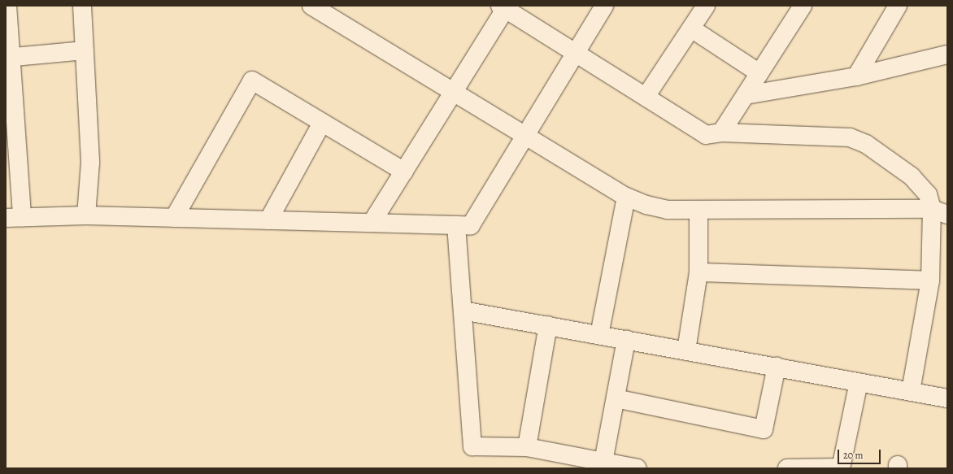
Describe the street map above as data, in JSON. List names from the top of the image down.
{
  "scale_bar": "20 m"
}
